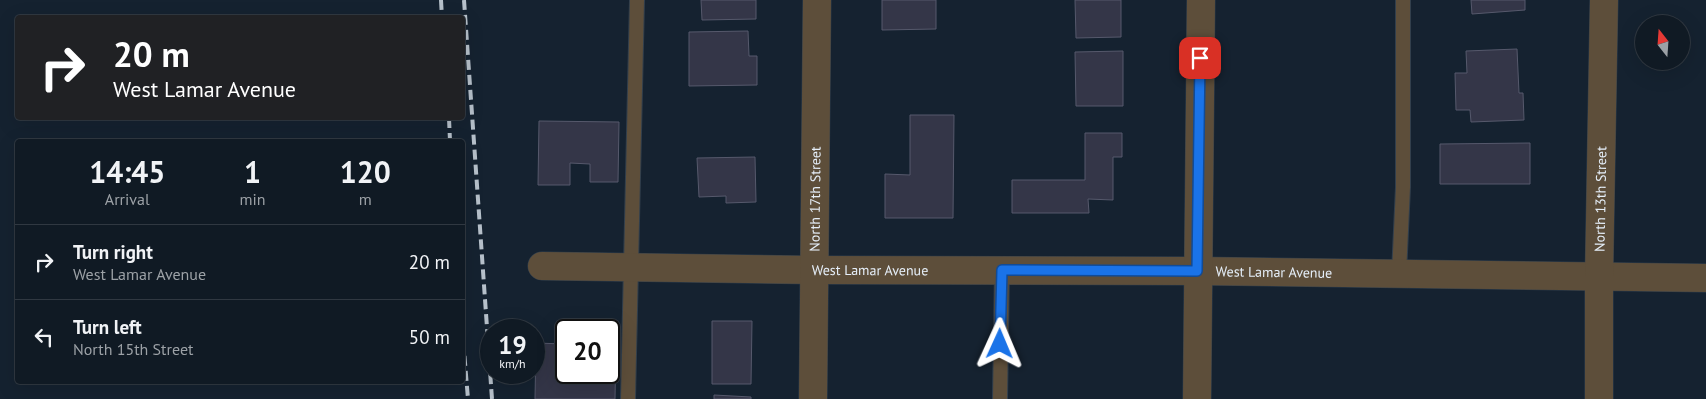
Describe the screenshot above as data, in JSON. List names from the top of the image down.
{
  "streets": {
    "street": ["North 13th Street", "North 17th Street", "West Lamar Avenue"]
  },
  "crossings": [
    ["North 13th Street", "West Lamar Avenue"],
    ["North 17th Street", "West Lamar Avenue"]
  ],
  "north": "top",
  "page": {
    "turn": ["20 m", "West Lamar Avenue"],
    "eta": [
      "14:45",
      "Arrival",
      "1",
      "min",
      "120",
      "m"
    ],
    "list": [
      {
        "name": "Turn right",
        "note": "West Lamar Avenue",
        "value": "20 m"
      },
      {
        "name": "Turn left",
        "note": "North 15th Street",
        "value": "50 m"
      }
    ],
    "speed": "19 km/h",
    "limit": "20"
  }
}
